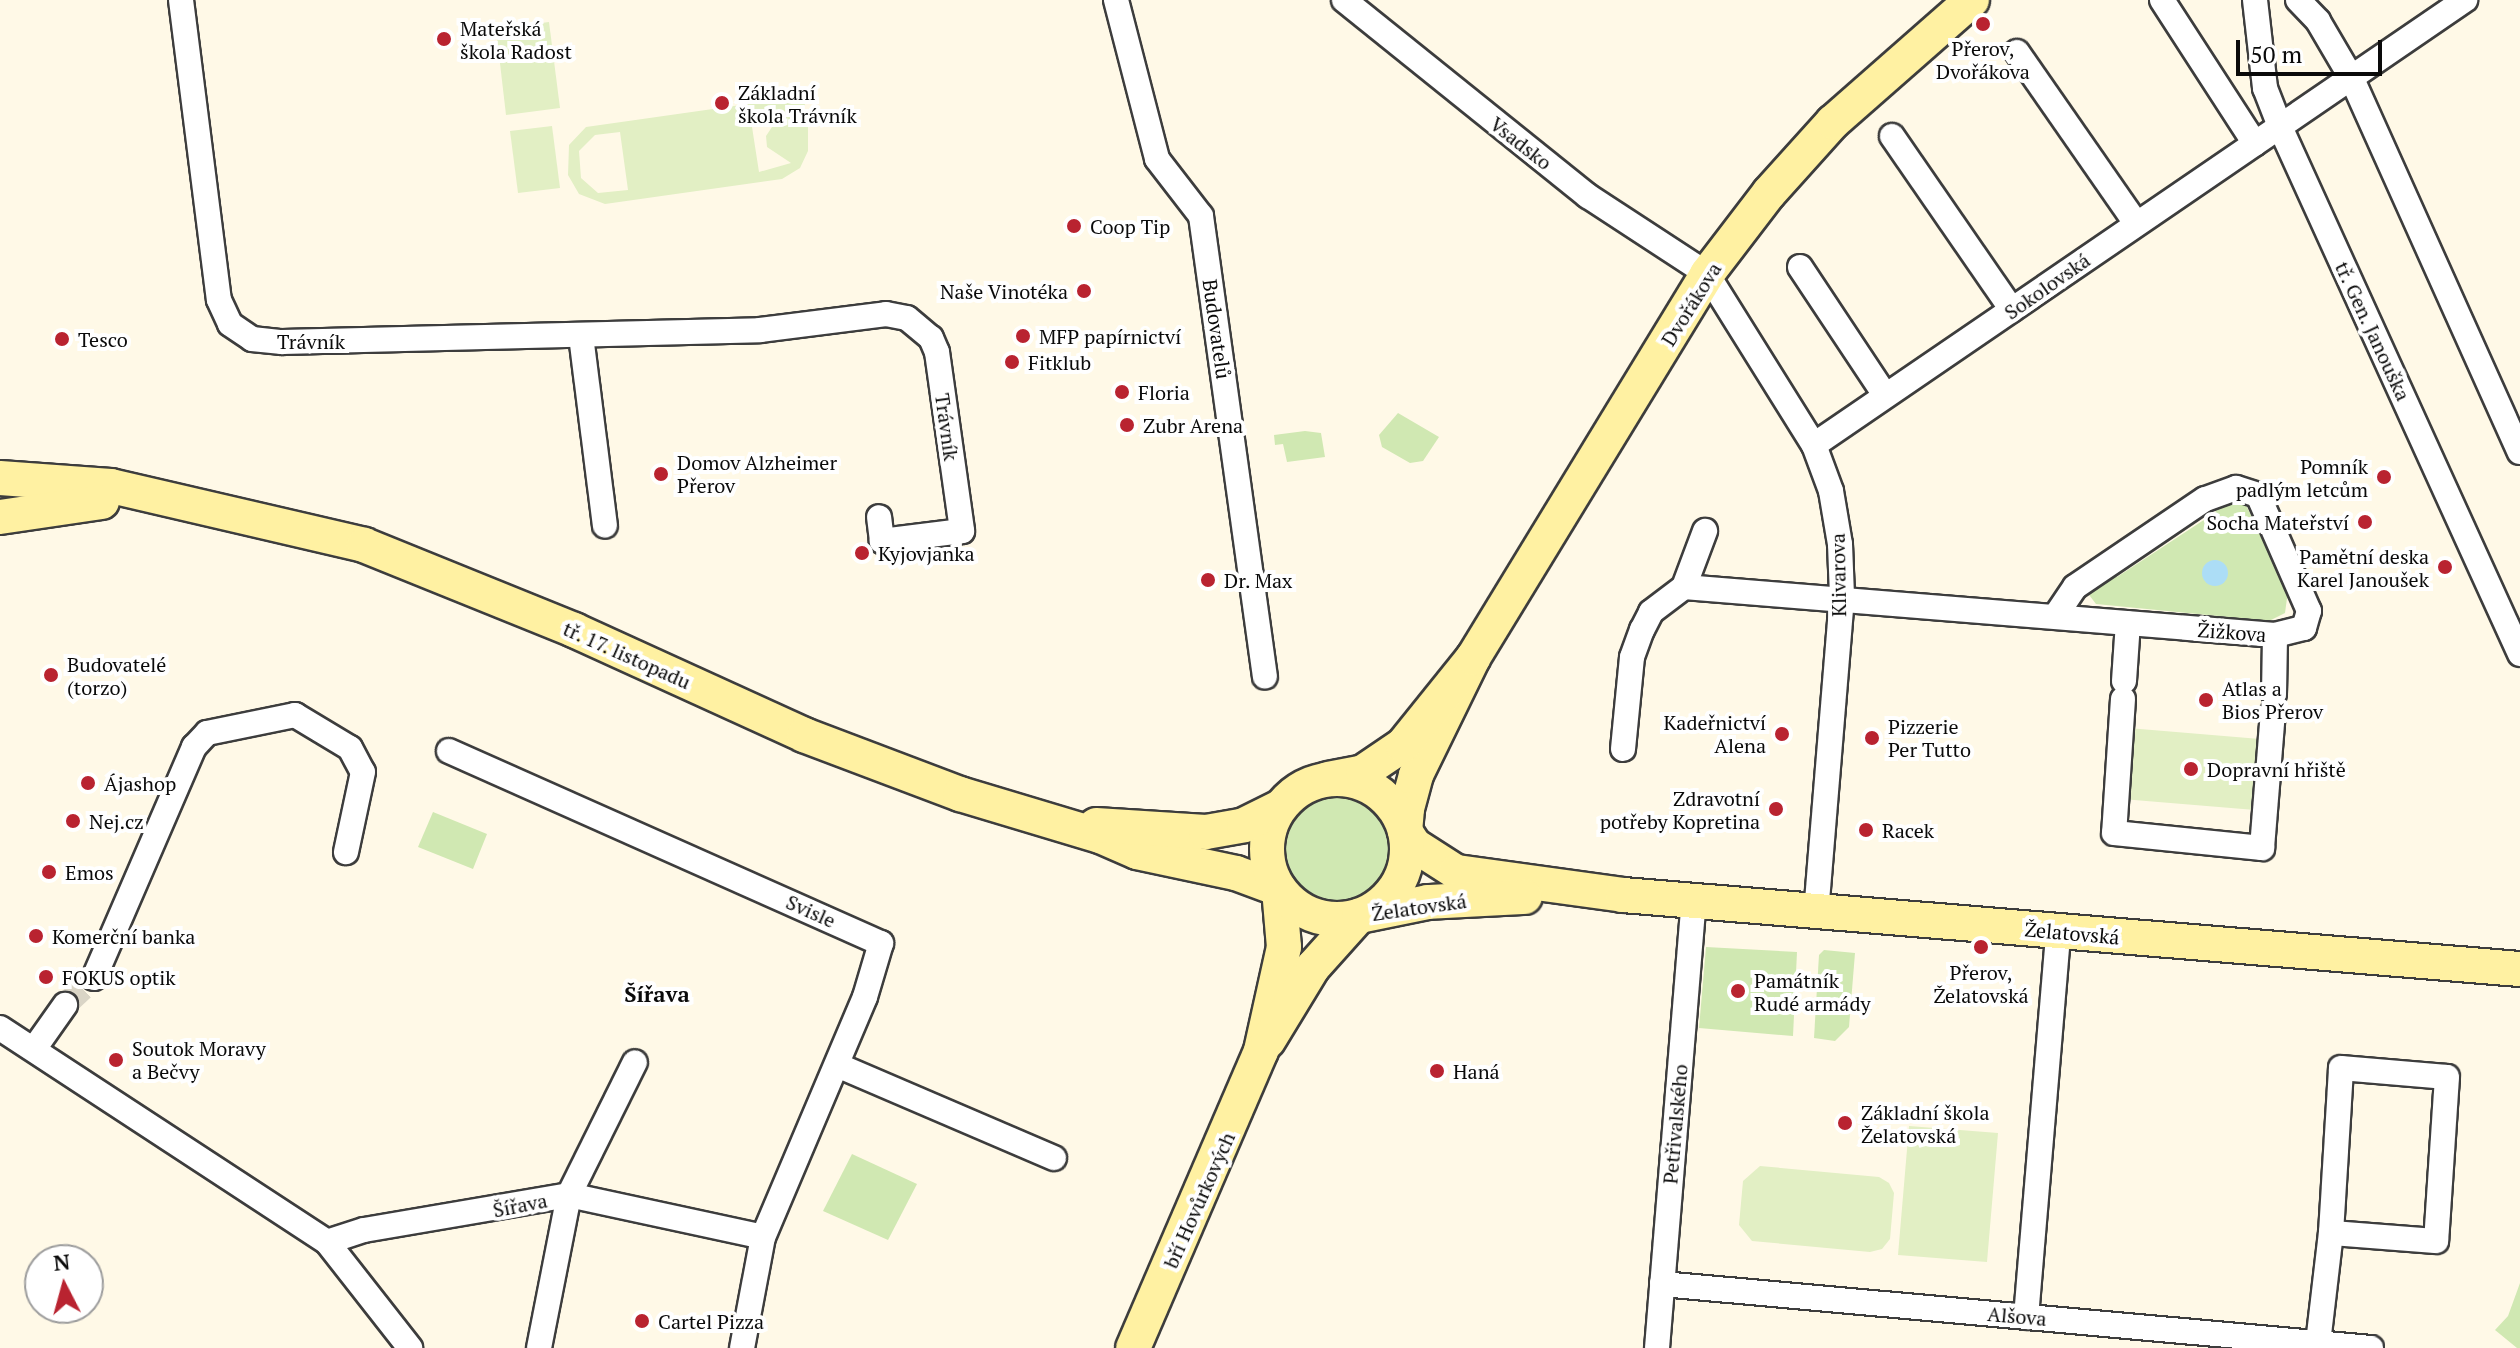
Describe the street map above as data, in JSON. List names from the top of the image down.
{
  "streets": {
    "main road": [
      "Dvořákova",
      "tř. 17. listopadu",
      "Želatovská",
      "bří Hovůrkových"
    ],
    "street": [
      "Vsadsko",
      "Sokolovská",
      "Budovatelů",
      "tř. Gen. Janouška",
      "Trávník",
      "Klivarova",
      "Žižkova",
      "Svisle",
      "Petřivalského",
      "Šířava",
      "Alšova"
    ]
  },
  "crossings": [
    ["Vsadsko", "Dvořákova"],
    ["Vsadsko", "Klivarova"],
    ["Sokolovská", "tř. Gen. Janouška"],
    ["Sokolovská", "Klivarova"],
    ["Dvořákova", "Klivarova"],
    ["Dvořákova", "tř. 17. listopadu"],
    ["Dvořákova", "Želatovská"],
    ["Dvořákova", "bří Hovůrkových"],
    ["Klivarova", "Žižkova"],
    ["Klivarova", "Želatovská"],
    ["tř. 17. listopadu", "Želatovská"],
    ["tř. 17. listopadu", "bří Hovůrkových"],
    ["Želatovská", "Petřivalského"],
    ["Želatovská", "bří Hovůrkových"],
    ["Petřivalského", "Alšova"]
  ],
  "districts": ["Šířava"],
  "places": [
    "Přerov, Dvořákova",
    "Mateřská škola Radost",
    "Základní škola Trávník",
    "Coop Tip",
    "Naše Vinotéka",
    "MFP papírnictví",
    "Tesco",
    "Fitklub",
    "Floria",
    "Zubr Arena",
    "Domov Alzheimer Přerov",
    "Pomník padlým letcům",
    "Socha Mateřství",
    "Kyjovjanka",
    "Pamětní deska Karel Janoušek",
    "Dr. Max",
    "Budovatelé (torzo)",
    "Atlas a Bios Přerov",
    "Kadeřnictví Alena",
    "Pizzerie Per Tutto",
    "Dopravní hřiště",
    "Ájashop",
    "Zdravotní potřeby Kopretina",
    "Nej.cz",
    "Racek",
    "Emos",
    "Komerční banka",
    "Přerov, Želatovská",
    "FOKUS optik",
    "Památník Rudé armády",
    "Soutok Moravy a Bečvy",
    "Haná",
    "Základní škola Želatovská",
    "Cartel Pizza"
  ],
  "scale_bar": "50 m",
  "north": "top"
}
